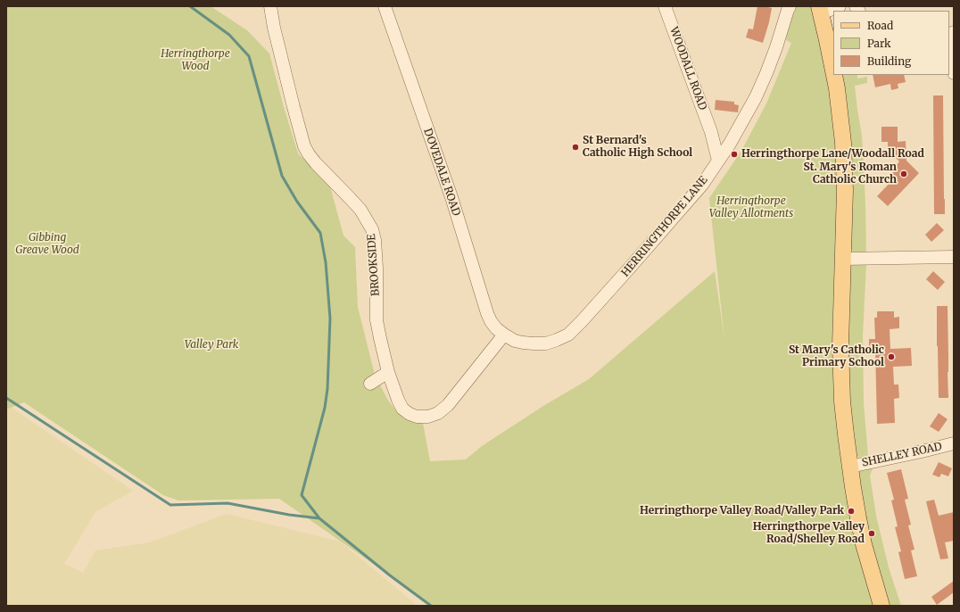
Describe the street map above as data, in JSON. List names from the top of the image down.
{
  "streets": {
    "street": [
      "WOODALL ROAD",
      "DOVEDALE ROAD",
      "HERRINGTHORPE LANE",
      "BROOKSIDE",
      "SHELLEY ROAD"
    ]
  },
  "crossings": [
    ["WOODALL ROAD", "HERRINGTHORPE LANE"],
    ["DOVEDALE ROAD", "HERRINGTHORPE LANE"],
    ["DOVEDALE ROAD", "BROOKSIDE"],
    ["HERRINGTHORPE LANE", "BROOKSIDE"]
  ],
  "parks": [
    "Herringthorpe Wood",
    "Herringthorpe Valley Allotments",
    "Gibbing Greave Wood",
    "Valley Park"
  ],
  "places": [
    "St Bernard's Catholic High School",
    "Herringthorpe Lane/Woodall Road",
    "St. Mary's Roman Catholic Church",
    "St Mary's Catholic Primary School",
    "Herringthorpe Valley Road/Valley Park",
    "Herringthorpe Valley Road/Shelley Road"
  ],
  "legend": ["Road", "Park", "Building"]
}
